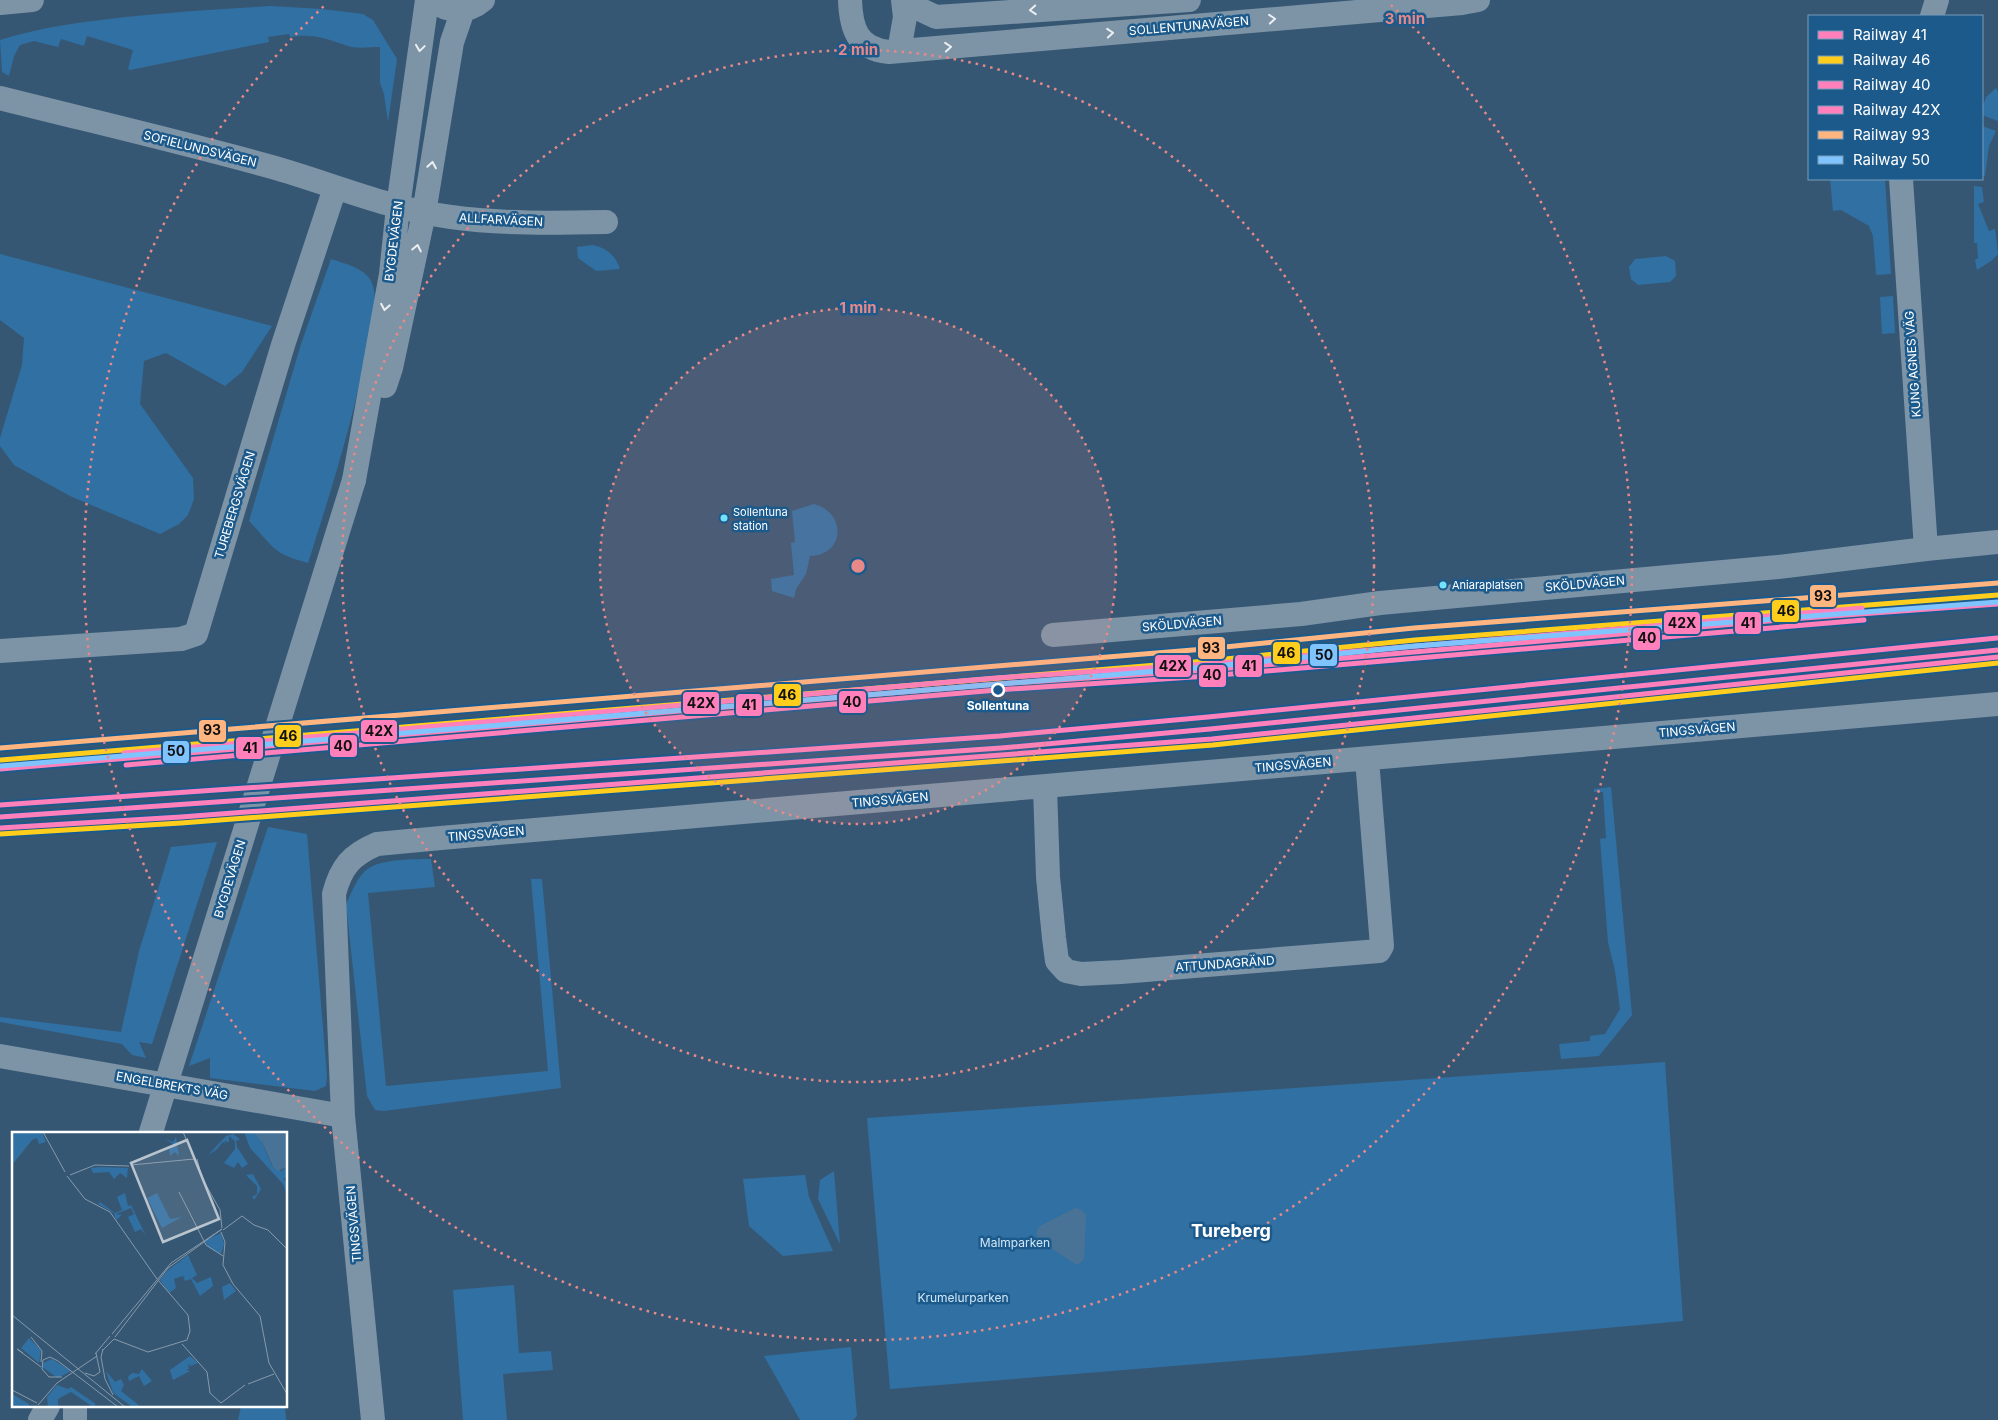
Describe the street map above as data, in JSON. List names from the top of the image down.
{
  "streets": {
    "street": [
      "SOLLENTUNAVÄGEN",
      "SOFIELUNDSVÄGEN",
      "ALLFARVÄGEN",
      "BYGDEVÄGEN",
      "KUNG AGNES VÄG",
      "TUREBERGSVÄGEN",
      "SKÖLDVÄGEN",
      "TINGSVÄGEN",
      "ATTUNDAGRÄND",
      "ENGELBREKTS VÄG"
    ]
  },
  "crossings": [
    ["SOFIELUNDSVÄGEN", "ALLFARVÄGEN"],
    ["SOFIELUNDSVÄGEN", "BYGDEVÄGEN"],
    ["SOFIELUNDSVÄGEN", "TUREBERGSVÄGEN"],
    ["ALLFARVÄGEN", "BYGDEVÄGEN"],
    ["KUNG AGNES VÄG", "SKÖLDVÄGEN"],
    ["TINGSVÄGEN", "ATTUNDAGRÄND"],
    ["TINGSVÄGEN", "ENGELBREKTS VÄG"]
  ],
  "districts": ["Tureberg"],
  "parks": ["Malmparken", "Krumelurparken"],
  "places": ["Sollentuna station", "Aniaraplatsen", "Sollentuna"],
  "lines": [
    "rail line 93",
    "rail line 46",
    "rail line 50",
    "rail line 41",
    "rail line 42X",
    "rail line 40"
  ],
  "legend": [
    "Railway 41",
    "Railway 46",
    "Railway 40",
    "Railway 42X",
    "Railway 93",
    "Railway 50"
  ],
  "rings": ["3 min", "2 min", "1 min"]
}
